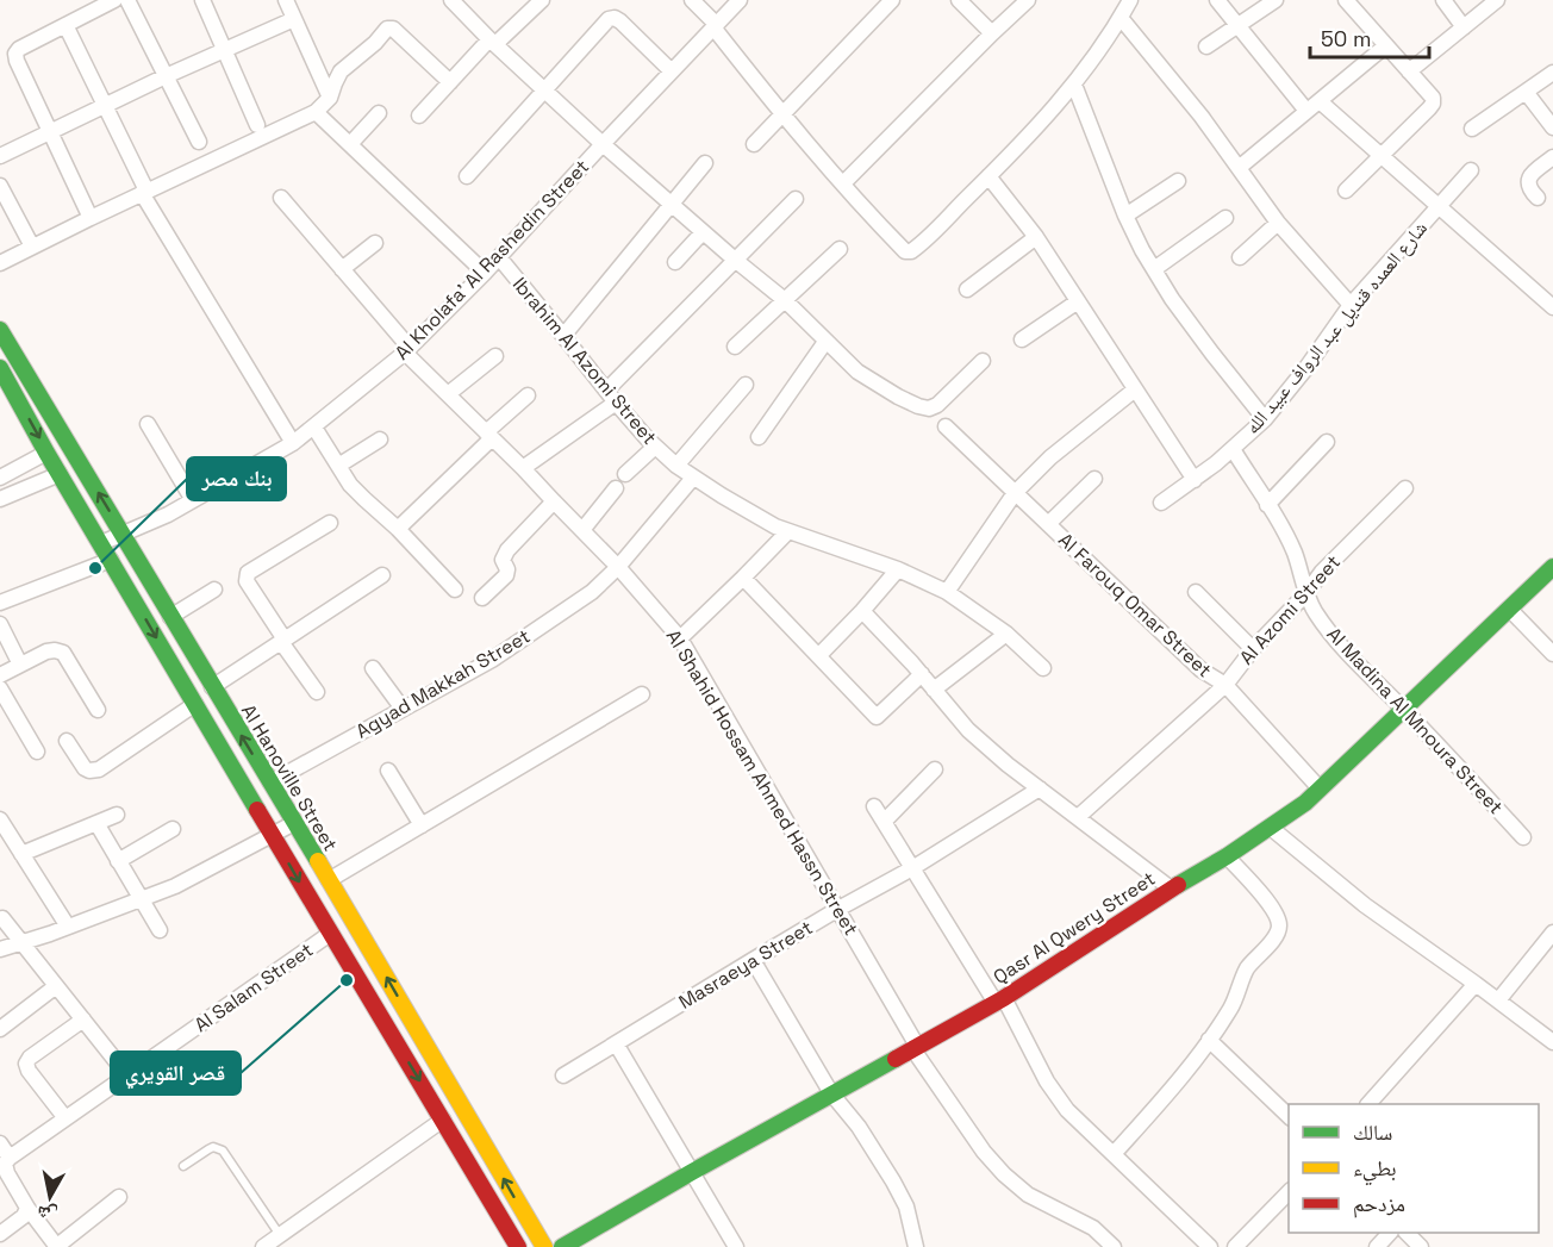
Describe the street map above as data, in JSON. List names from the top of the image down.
{
  "streets": {
    "street": [
      "Al Kholafa' Al Rashedin Street",
      "شارع العمده قنديل عبد الرواف عبيد الله",
      "Ibrahim Al Azomi Street",
      "Al Farouq Omar Street",
      "Al Azomi Street",
      "Agyad Makkah Street",
      "Al Madina Al Mnoura Street",
      "Al Hanoville Street",
      "Al Shahid Hossam Ahmed Hassn Street",
      "Qasr Al Qwery Street",
      "Masraeya Street",
      "Al Salam Street"
    ]
  },
  "crossings": [
    ["Al Kholafa' Al Rashedin Street", "Ibrahim Al Azomi Street"],
    ["Al Kholafa' Al Rashedin Street", "Al Hanoville Street"],
    ["Al Kholafa' Al Rashedin Street", "Al Shahid Hossam Ahmed Hassn Street"],
    ["شارع العمده قنديل عبد الرواف عبيد الله", "Al Madina Al Mnoura Street"],
    ["Ibrahim Al Azomi Street", "Agyad Makkah Street"],
    ["Al Farouq Omar Street", "Al Azomi Street"],
    ["Al Farouq Omar Street", "Qasr Al Qwery Street"],
    ["Al Azomi Street", "Al Madina Al Mnoura Street"],
    ["Agyad Makkah Street", "Al Hanoville Street"],
    ["Agyad Makkah Street", "Al Shahid Hossam Ahmed Hassn Street"],
    ["Al Madina Al Mnoura Street", "Qasr Al Qwery Street"],
    ["Al Shahid Hossam Ahmed Hassn Street", "Qasr Al Qwery Street"],
    ["Al Shahid Hossam Ahmed Hassn Street", "Masraeya Street"]
  ],
  "places": ["بنك مصر", "قصر القويري"],
  "legend": ["سالك", "بطيء", "مزدحم"],
  "scale_bar": "50 m",
  "north": "bottom"
}
